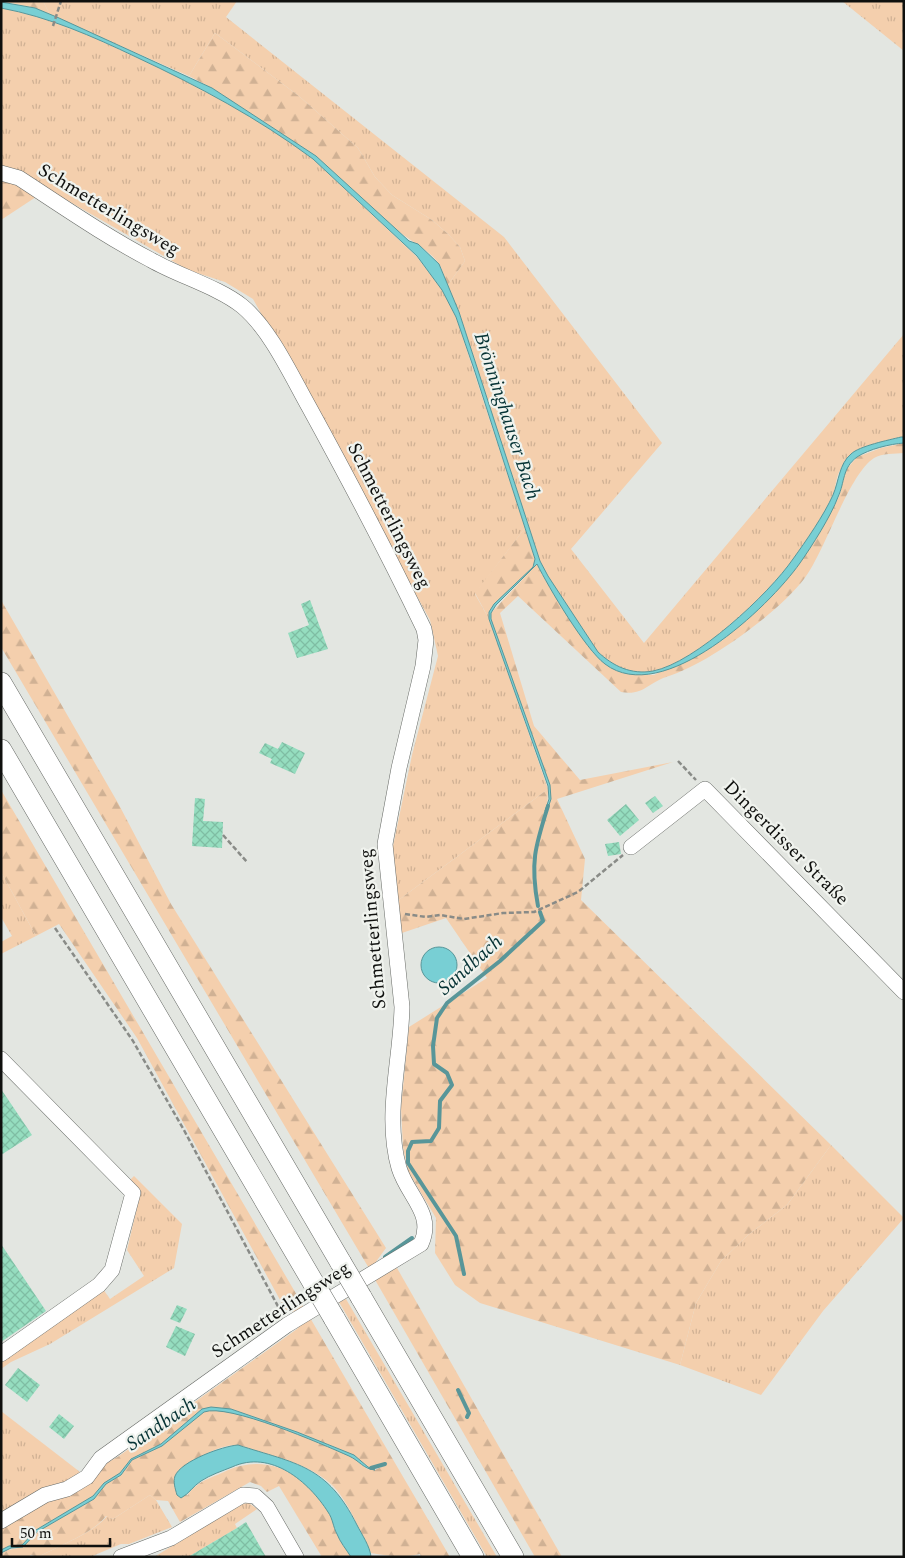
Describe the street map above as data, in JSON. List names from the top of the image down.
{
  "streets": {
    "street": ["Schmetterlingsweg", "Dingerdisser Straße"]
  },
  "water": ["Brönninghauser Bach", "Sandbach"],
  "scale_bar": "50 m"
}
